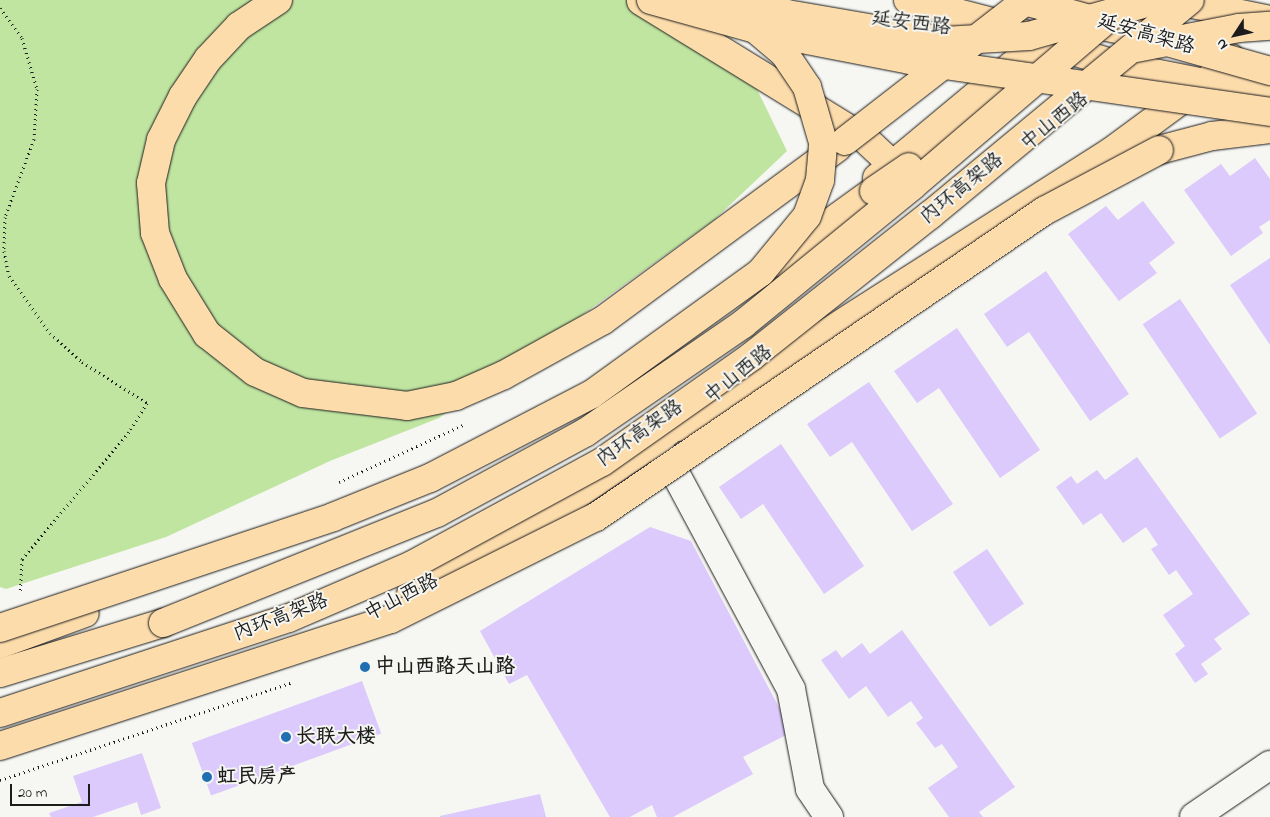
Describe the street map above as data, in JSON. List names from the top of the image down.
{
  "streets": {
    "main road": [
      "延安西路",
      "延安高架路",
      "中山西路",
      "内环高架路"
    ]
  },
  "crossings": [
    ["延安西路", "中山西路"],
    ["中山西路", "内环高架路"]
  ],
  "places": ["中山西路天山路", "长联大楼", "虹民房产"],
  "scale_bar": "20 m",
  "north": "bottom left"
}
